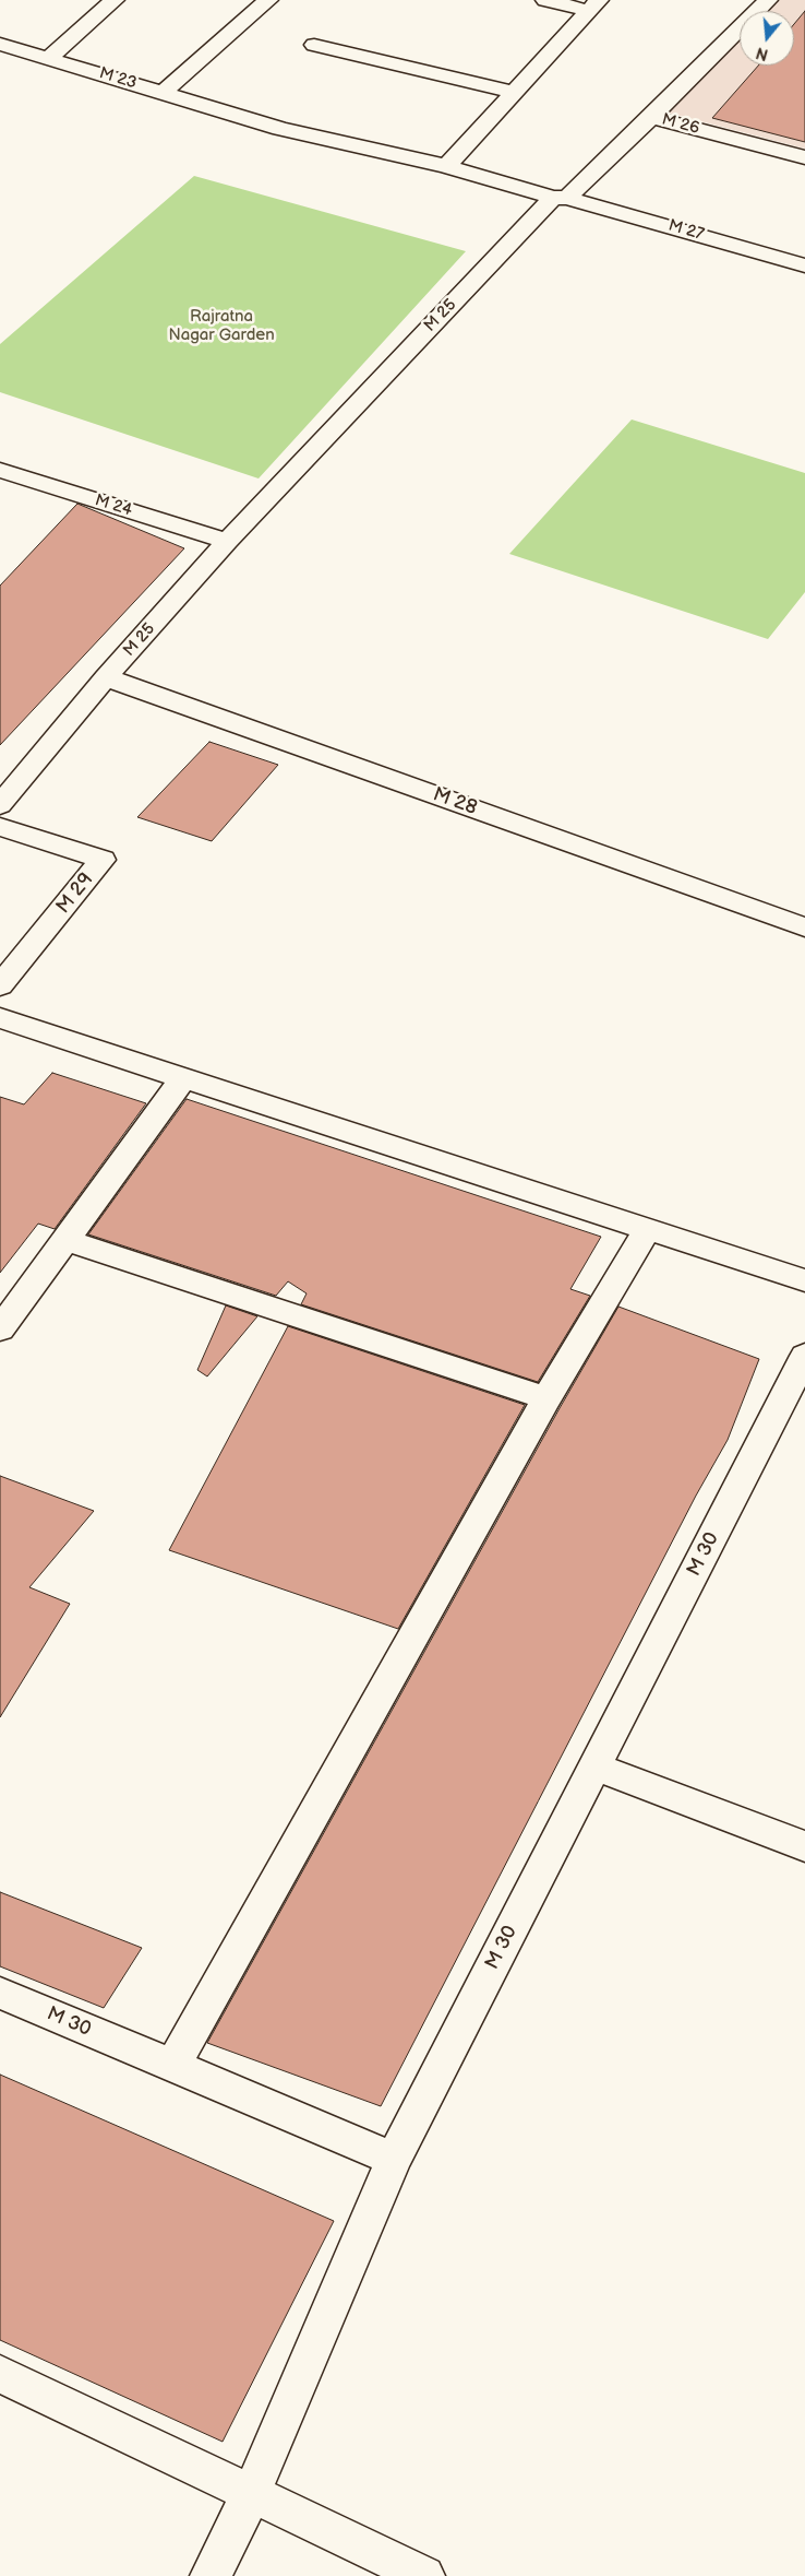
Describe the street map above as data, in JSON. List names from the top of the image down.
{
  "streets": {
    "street": [
      "M 23",
      "M 26",
      "M 27",
      "M 25",
      "M 24",
      "M 28",
      "M 29",
      "M 30"
    ]
  },
  "crossings": [
    ["M 26", "M 27"],
    ["M 26", "M 25"],
    ["M 27", "M 25"],
    ["M 25", "M 24"],
    ["M 25", "M 28"]
  ],
  "parks": ["Rajratna Nagar Garden"],
  "north": "bottom"
}
